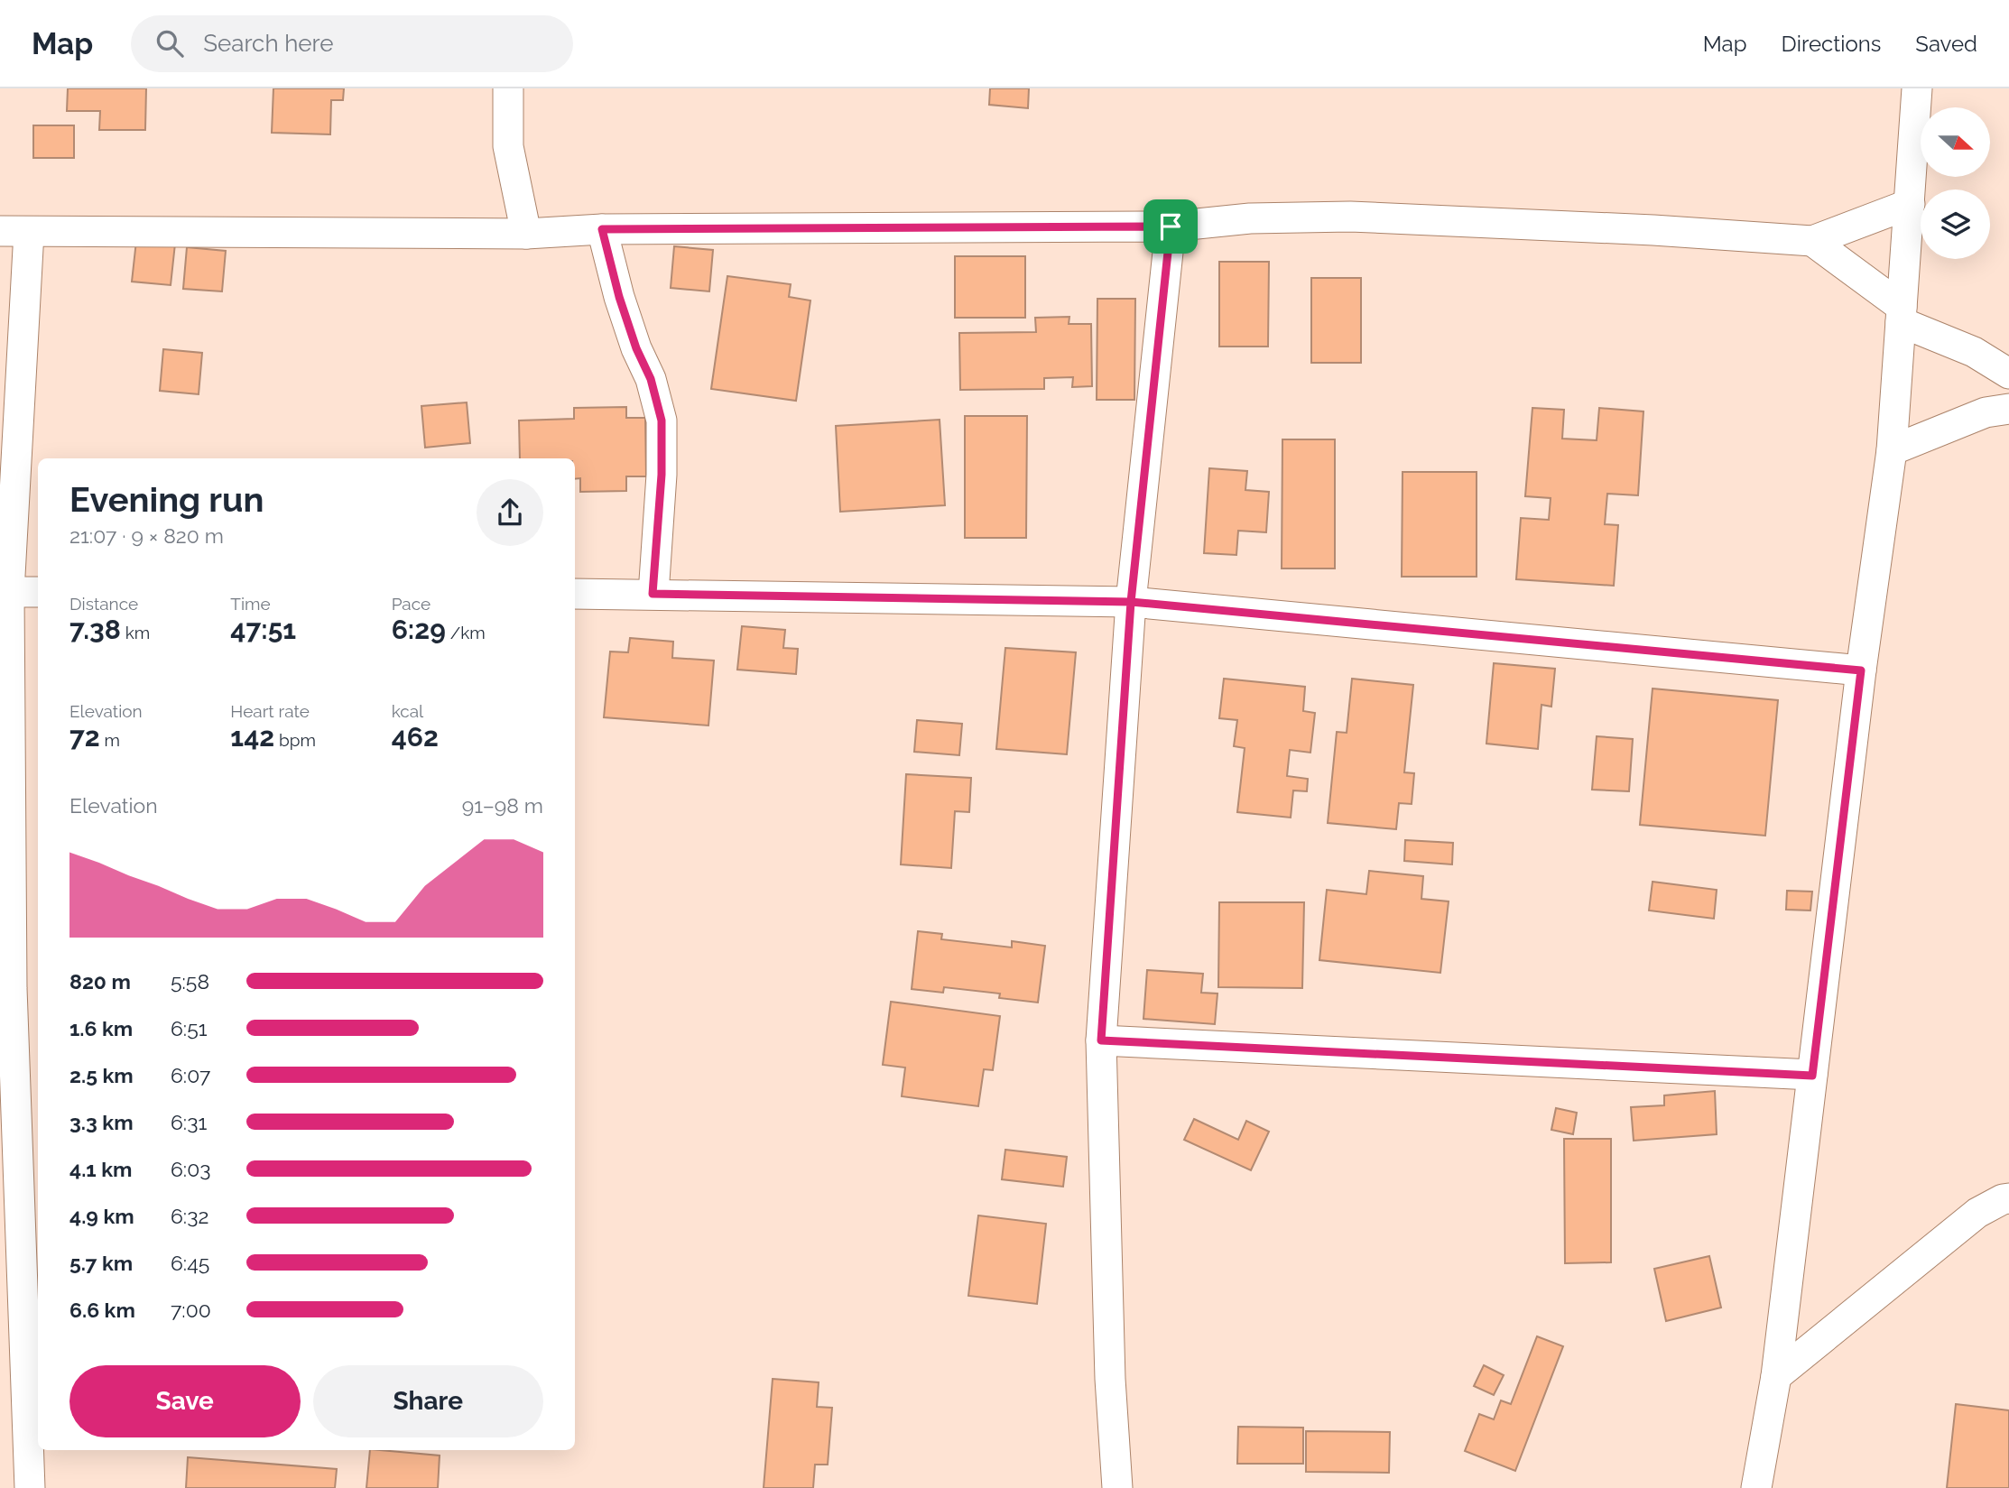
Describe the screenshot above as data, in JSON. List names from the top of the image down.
{
  "north": "right",
  "page": {
    "header": "Map",
    "search": "Search here",
    "nav": ["Map", "Directions", "Saved"],
    "heading": ["Evening run", "21:07 · 9 × 820 m"],
    "stats": [
      ["Distance", "7.38 km"],
      ["Time", "47:51"],
      ["Pace", "6:29 /km"],
      ["Elevation", "72 m"],
      ["Heart rate", "142 bpm"],
      ["kcal", "462"]
    ],
    "chart": ["Elevation", "91–98 m"],
    "list": [
      {
        "name": "820 m",
        "note": "5:58"
      },
      {
        "name": "1.6 km",
        "note": "6:51"
      },
      {
        "name": "2.5 km",
        "note": "6:07"
      },
      {
        "name": "3.3 km",
        "note": "6:31"
      },
      {
        "name": "4.1 km",
        "note": "6:03"
      },
      {
        "name": "4.9 km",
        "note": "6:32"
      },
      {
        "name": "5.7 km",
        "note": "6:45"
      },
      {
        "name": "6.6 km",
        "note": "7:00"
      }
    ],
    "buttons": ["Save", "Share"]
  }
}
